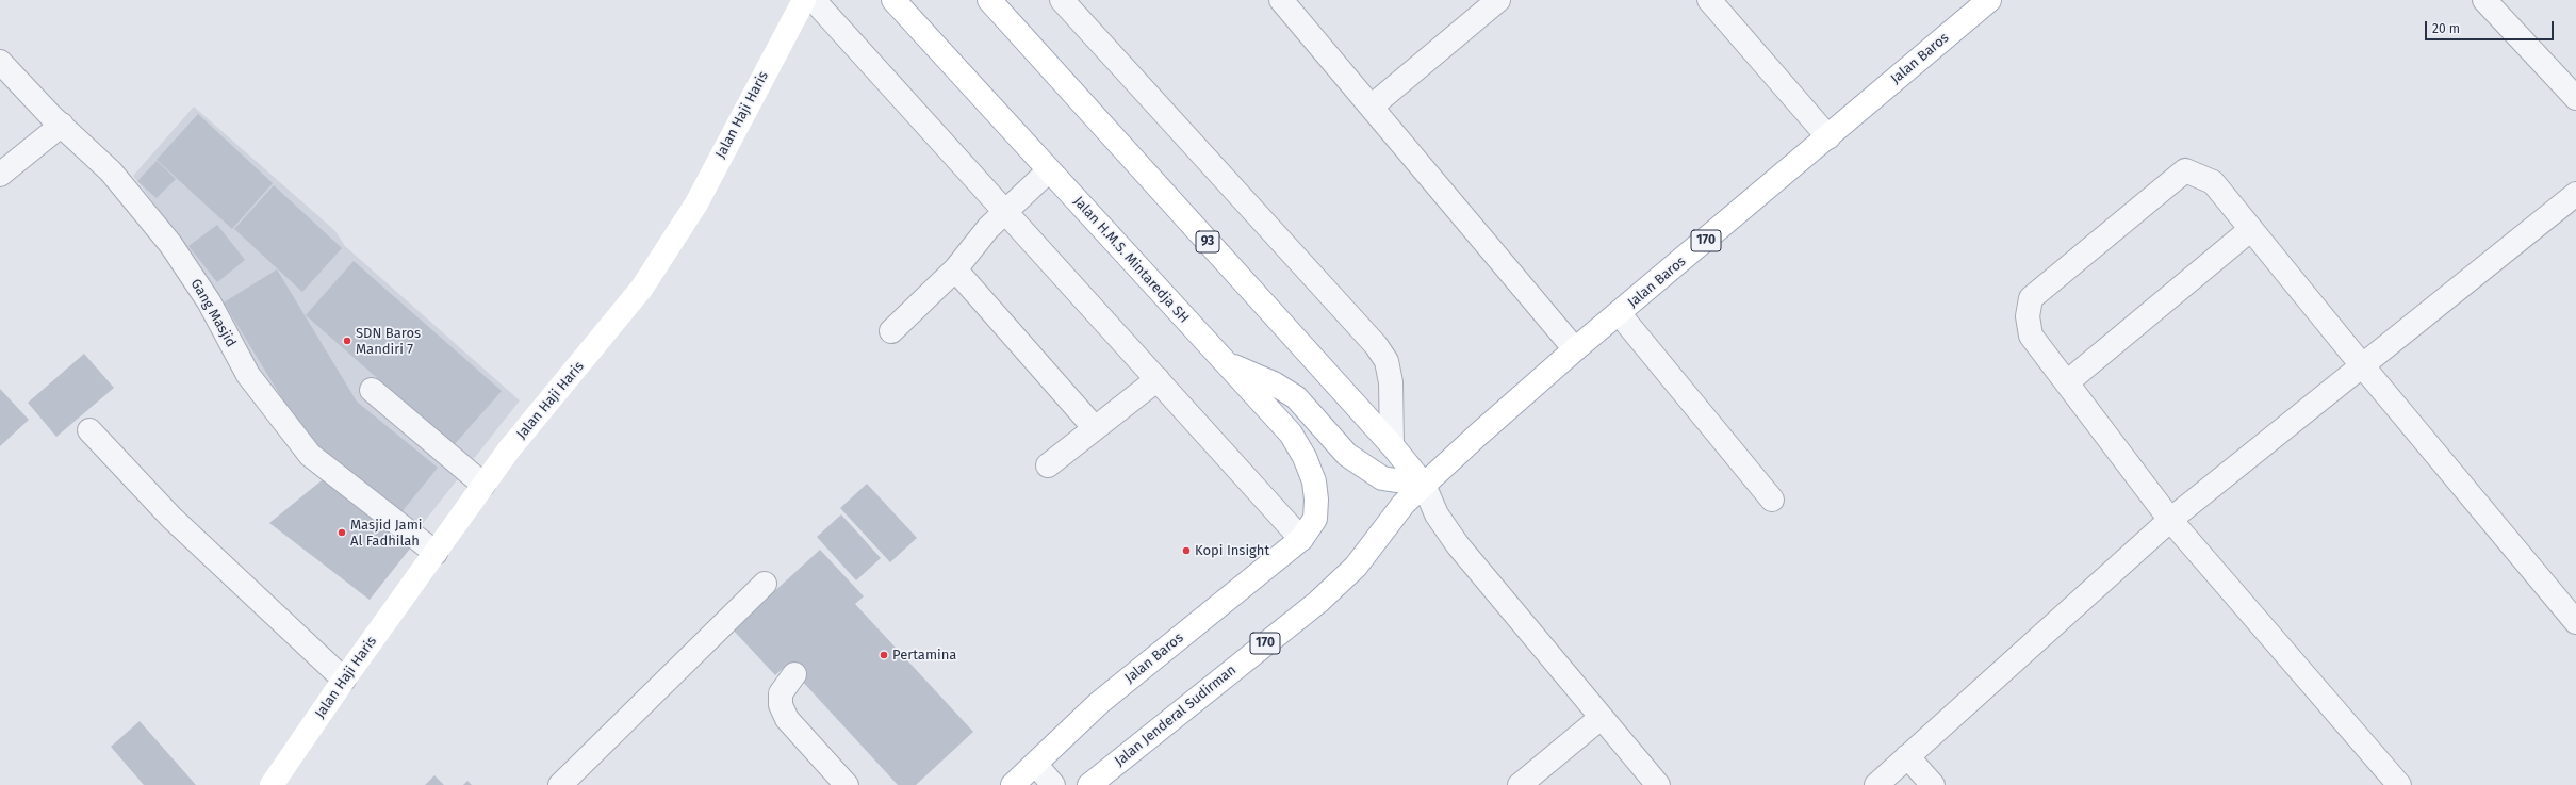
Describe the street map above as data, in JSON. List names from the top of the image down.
{
  "streets": {
    "main road": [
      "Jalan Baros",
      "Jalan Haji Haris",
      "170",
      "93",
      "Jalan H.M.S. Mintaredja SH",
      "Jalan Jenderal Sudirman"
    ],
    "street": ["Gang Masjid"]
  },
  "crossings": [
    ["Jalan Baros", "93"],
    ["Jalan Baros", "Jalan H.M.S. Mintaredja SH"],
    ["Jalan Baros", "Jalan Jenderal Sudirman"],
    ["Jalan Haji Haris", "Gang Masjid"],
    ["93", "Jalan Jenderal Sudirman"]
  ],
  "places": [
    "SDN Baros Mandiri 7",
    "Masjid Jami Al Fadhilah",
    "Kopi Insight",
    "Pertamina"
  ],
  "scale_bar": "20 m"
}
